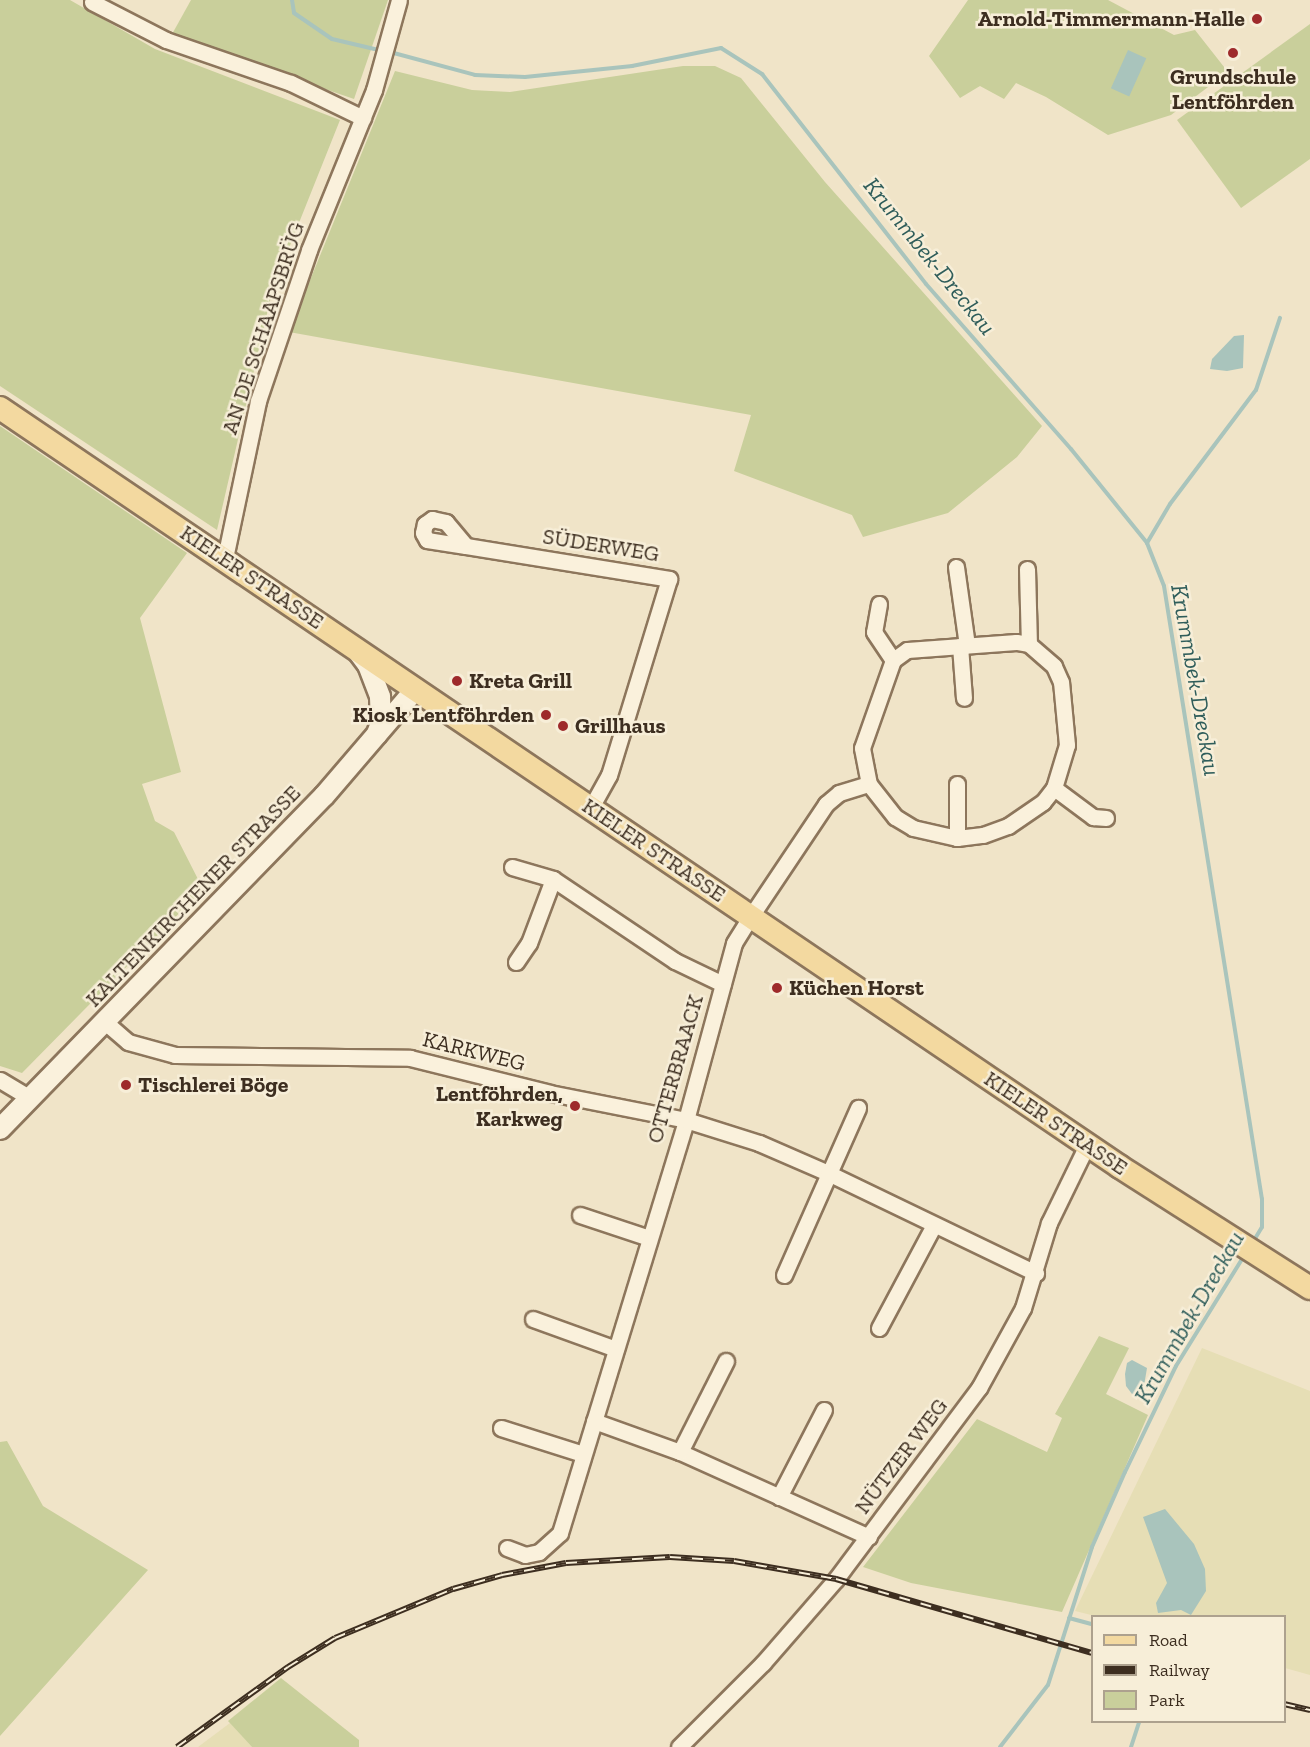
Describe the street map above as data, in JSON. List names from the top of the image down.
{
  "streets": {
    "main road": ["KIELER STRASSE", "KALTENKIRCHENER STRASSE"],
    "street": [
      "AN DE SCHAAPSBRÜG",
      "SÜDERWEG",
      "KARKWEG",
      "OTTERBRAACK",
      "NÜTZER WEG"
    ]
  },
  "crossings": [
    ["AN DE SCHAAPSBRÜG", "KIELER STRASSE"],
    ["SÜDERWEG", "KIELER STRASSE"],
    ["KIELER STRASSE", "KALTENKIRCHENER STRASSE"],
    ["KIELER STRASSE", "OTTERBRAACK"],
    ["KIELER STRASSE", "NÜTZER WEG"],
    ["KALTENKIRCHENER STRASSE", "KARKWEG"],
    ["KARKWEG", "OTTERBRAACK"],
    ["KARKWEG", "NÜTZER WEG"]
  ],
  "water": ["Krummbek-Dreckau"],
  "places": [
    "Arnold-Timmermann-Halle",
    "Grundschule Lentföhrden",
    "Kreta Grill",
    "Kiosk Lentföhrden",
    "Grillhaus",
    "Küchen Horst",
    "Tischlerei Böge",
    "Lentföhrden, Karkweg"
  ],
  "legend": ["Road", "Railway", "Park"]
}
